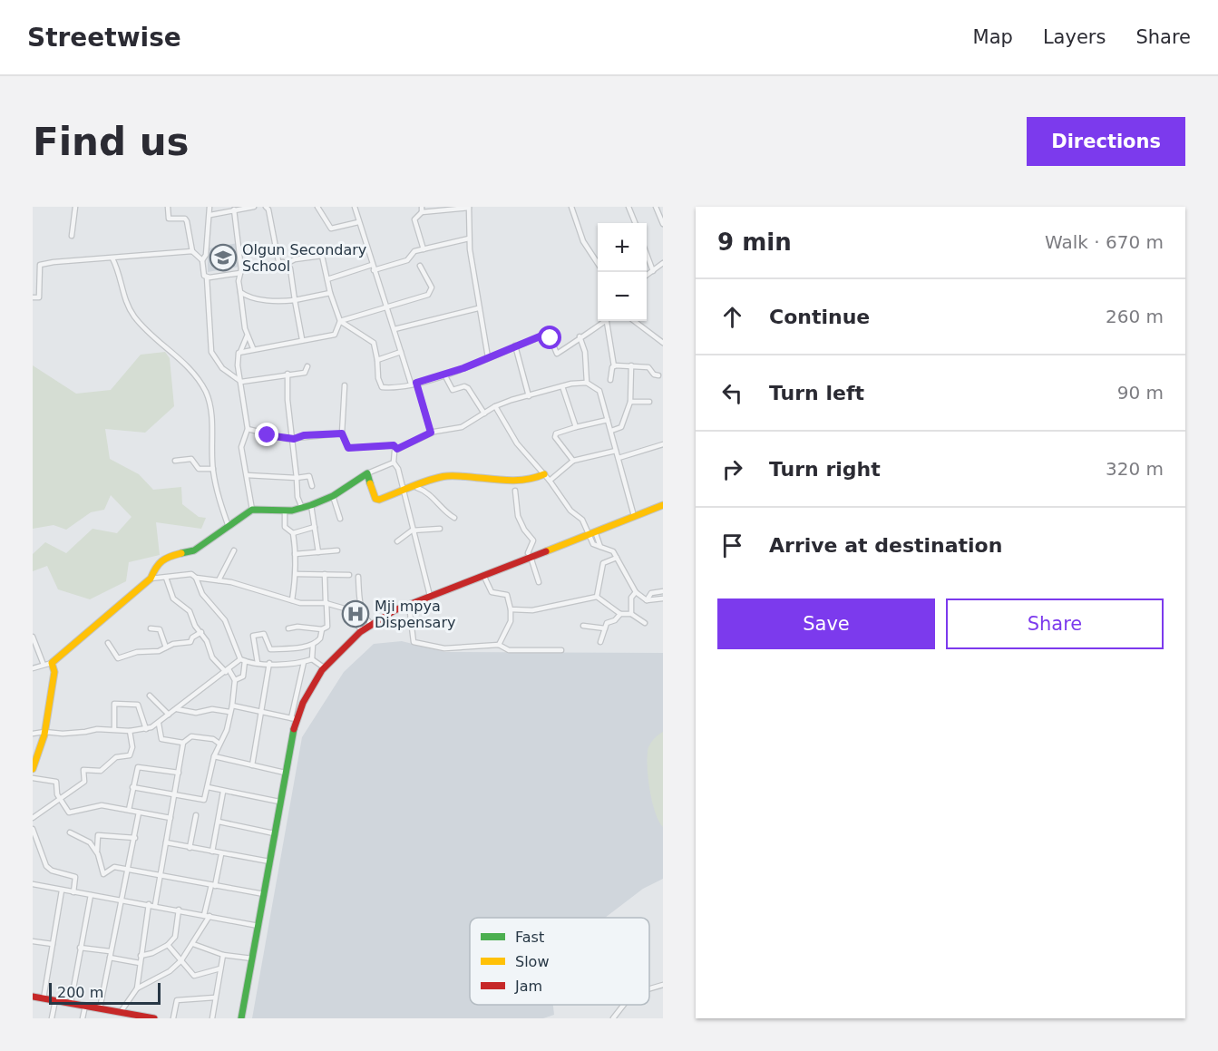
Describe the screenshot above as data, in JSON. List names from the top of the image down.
{
  "places": {
    "school or university": ["Olgun Secondary School"],
    "hospital": ["Mji mpya Dispensary"]
  },
  "legend": ["Fast", "Slow", "Jam"],
  "scale_bar": "200 m",
  "page": {
    "header": "Streetwise",
    "nav": ["Map", "Layers", "Share"],
    "buttons": [
      "Directions",
      ["Save", "Share"]
    ],
    "title": "Find us",
    "heading": ["9 min", "Walk · 670 m"],
    "map_buttons": ["+", "−"],
    "list": [
      ["Continue", "260 m"],
      ["Turn left", "90 m"],
      ["Turn right", "320 m"],
      "Arrive at destination"
    ],
    "scale": "200 m"
  }
}
